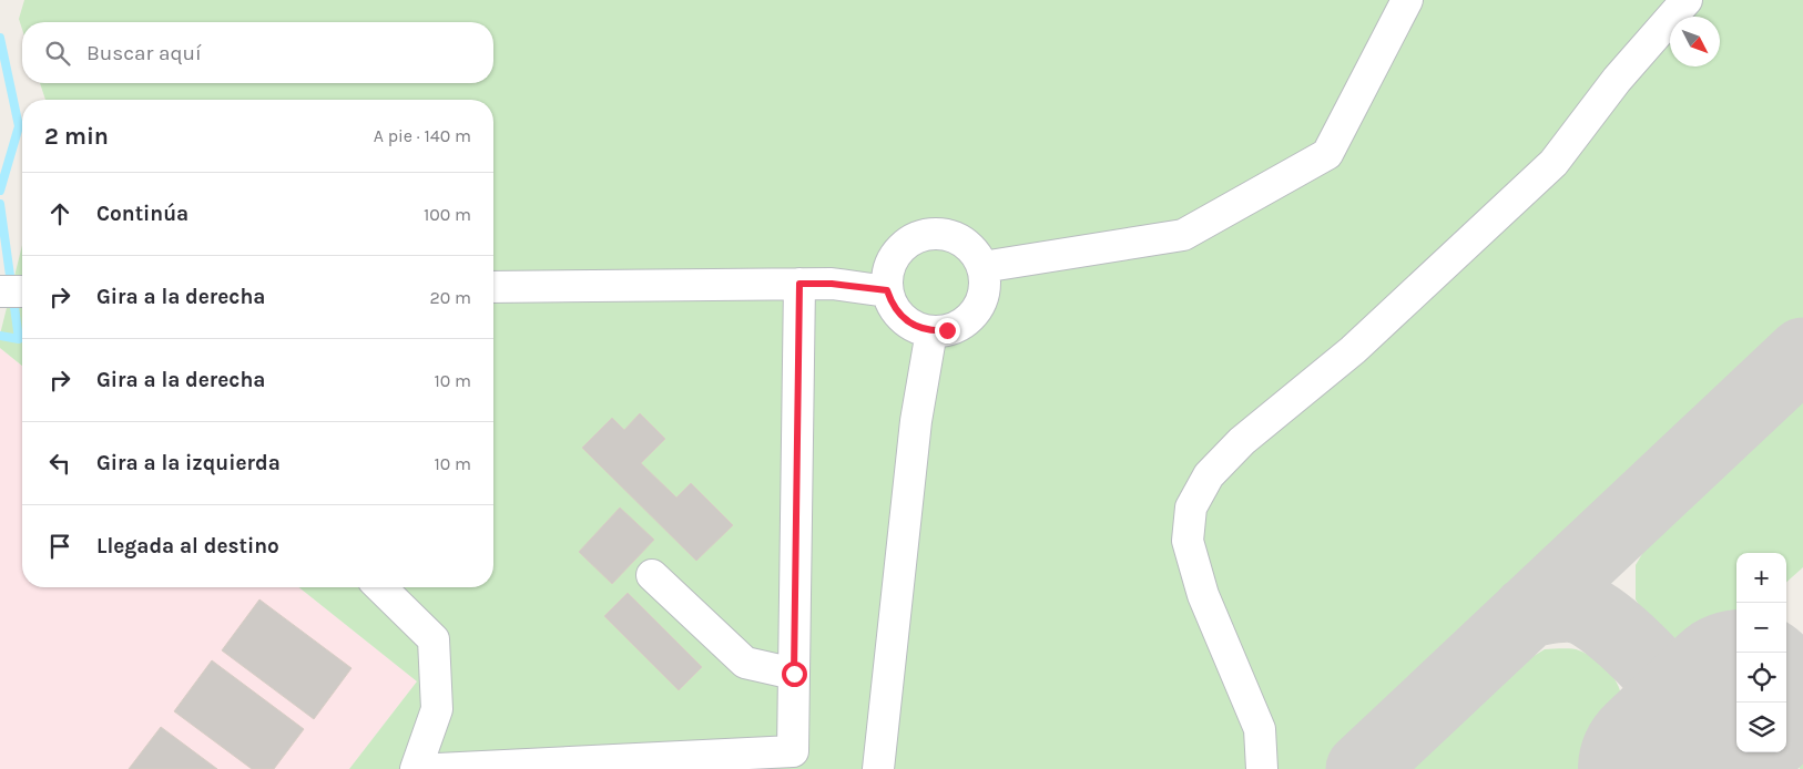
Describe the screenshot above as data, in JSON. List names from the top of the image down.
{
  "north": "bottom right",
  "page": {
    "search": "Buscar aquí",
    "heading": ["2 min", "A pie · 140 m"],
    "list": [
      ["Continúa", "100 m"],
      ["Gira a la derecha", "20 m"],
      ["Gira a la derecha", "10 m"],
      ["Gira a la izquierda", "10 m"],
      "Llegada al destino"
    ],
    "map_buttons": ["+", "−"]
  }
}
